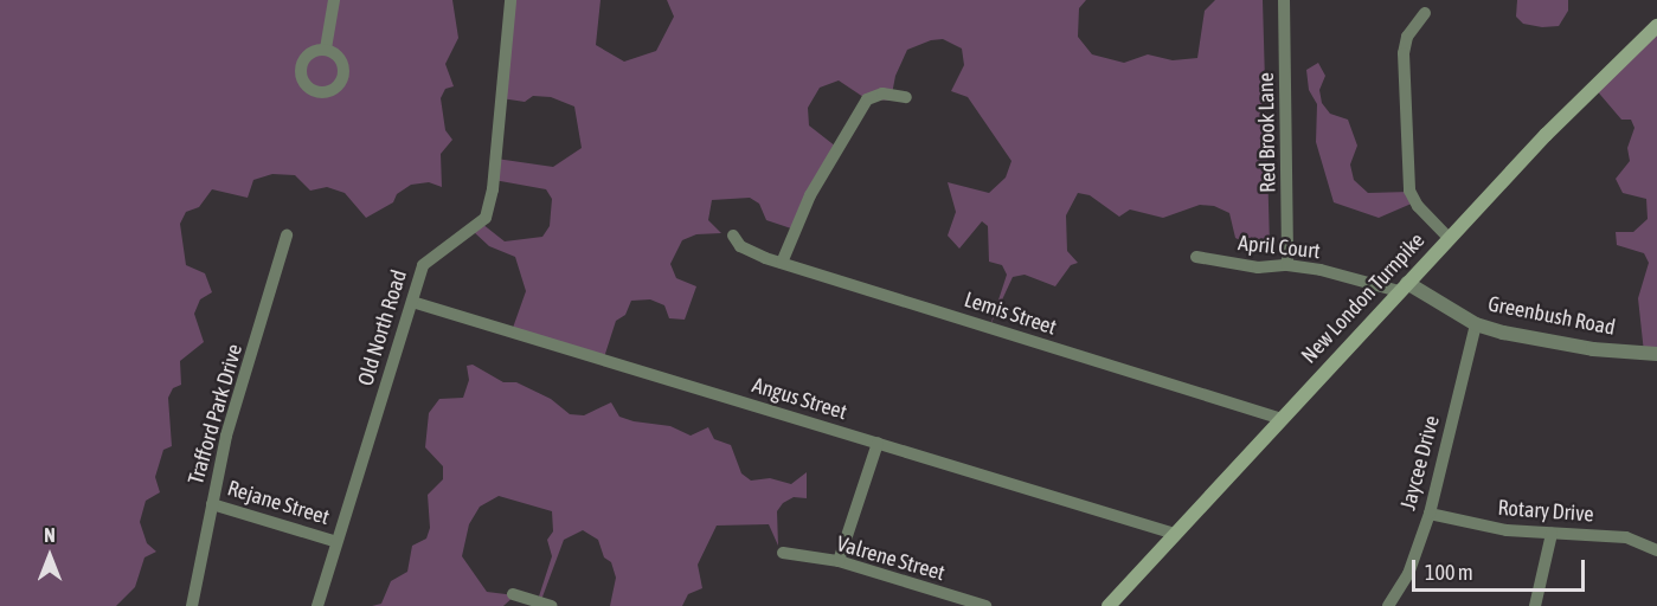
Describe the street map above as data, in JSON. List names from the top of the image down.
{
  "streets": {
    "main road": ["New London Turnpike"],
    "street": [
      "Red Brook Lane",
      "April Court",
      "Lemis Street",
      "Greenbush Road",
      "Old North Road",
      "Angus Street",
      "Trafford Park Drive",
      "Jaycee Drive",
      "Rejane Street",
      "Rotary Drive",
      "Valrene Street"
    ]
  },
  "crossings": [
    ["Red Brook Lane", "April Court"],
    ["April Court", "New London Turnpike"],
    ["April Court", "Greenbush Road"],
    ["New London Turnpike", "Lemis Street"],
    ["New London Turnpike", "Greenbush Road"],
    ["New London Turnpike", "Angus Street"],
    ["Greenbush Road", "Jaycee Drive"],
    ["Old North Road", "Angus Street"],
    ["Old North Road", "Rejane Street"],
    ["Trafford Park Drive", "Rejane Street"],
    ["Jaycee Drive", "Rotary Drive"]
  ],
  "scale_bar": "100 m",
  "north": "top"
}
